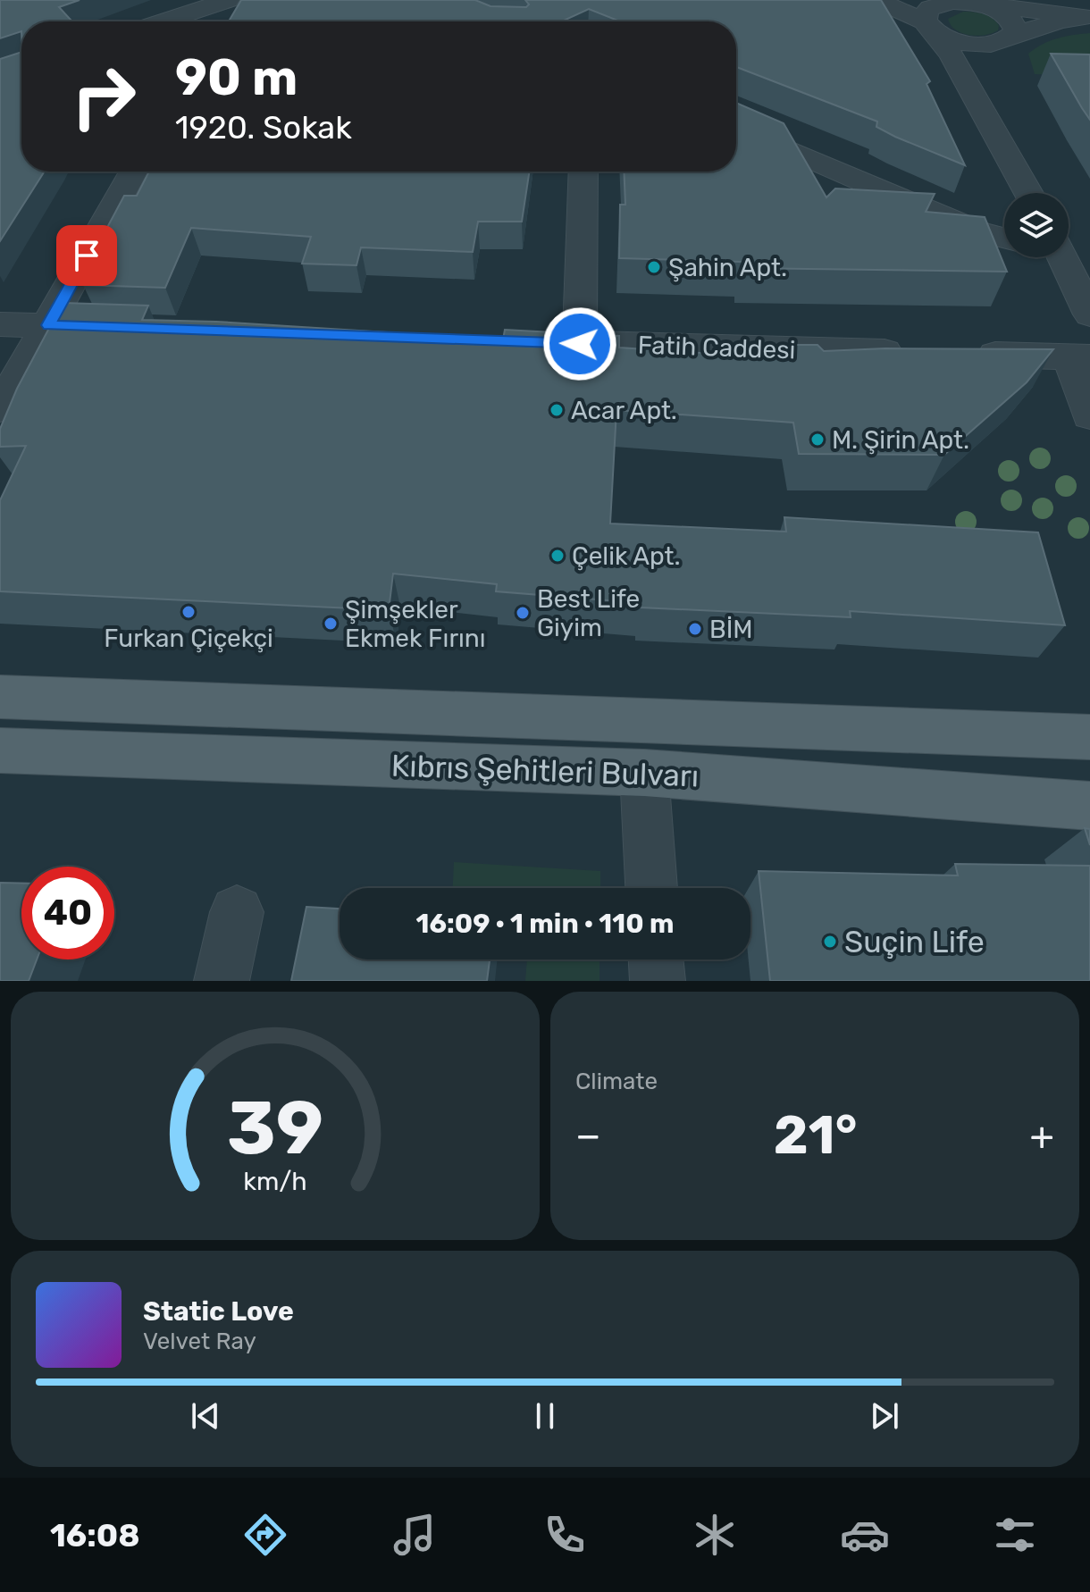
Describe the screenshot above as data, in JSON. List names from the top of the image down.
{
  "streets": {
    "main road": ["Kıbrıs Şehitleri Bulvarı"],
    "street": ["Fatih Caddesi"]
  },
  "places": [
    "Şahin Apt.",
    "Acar Apt.",
    "M. Şirin Apt.",
    "Çelik Apt.",
    "Furkan Çiçekçi",
    "Best Life Giyim",
    "Şimşekler Ekmek Fırını",
    "BİM",
    "Suçin Life"
  ],
  "page": {
    "turn": ["90 m", "1920. Sokak"],
    "limit": "40",
    "trip": "16:09 · 1 min · 110 m",
    "tile": "Climate",
    "heat": ["−", "21°", "+"],
    "song": ["Static Love", "Velvet Ray"],
    "tabs": "16:08",
    "gauge": ["39", "km/h"]
  }
}
